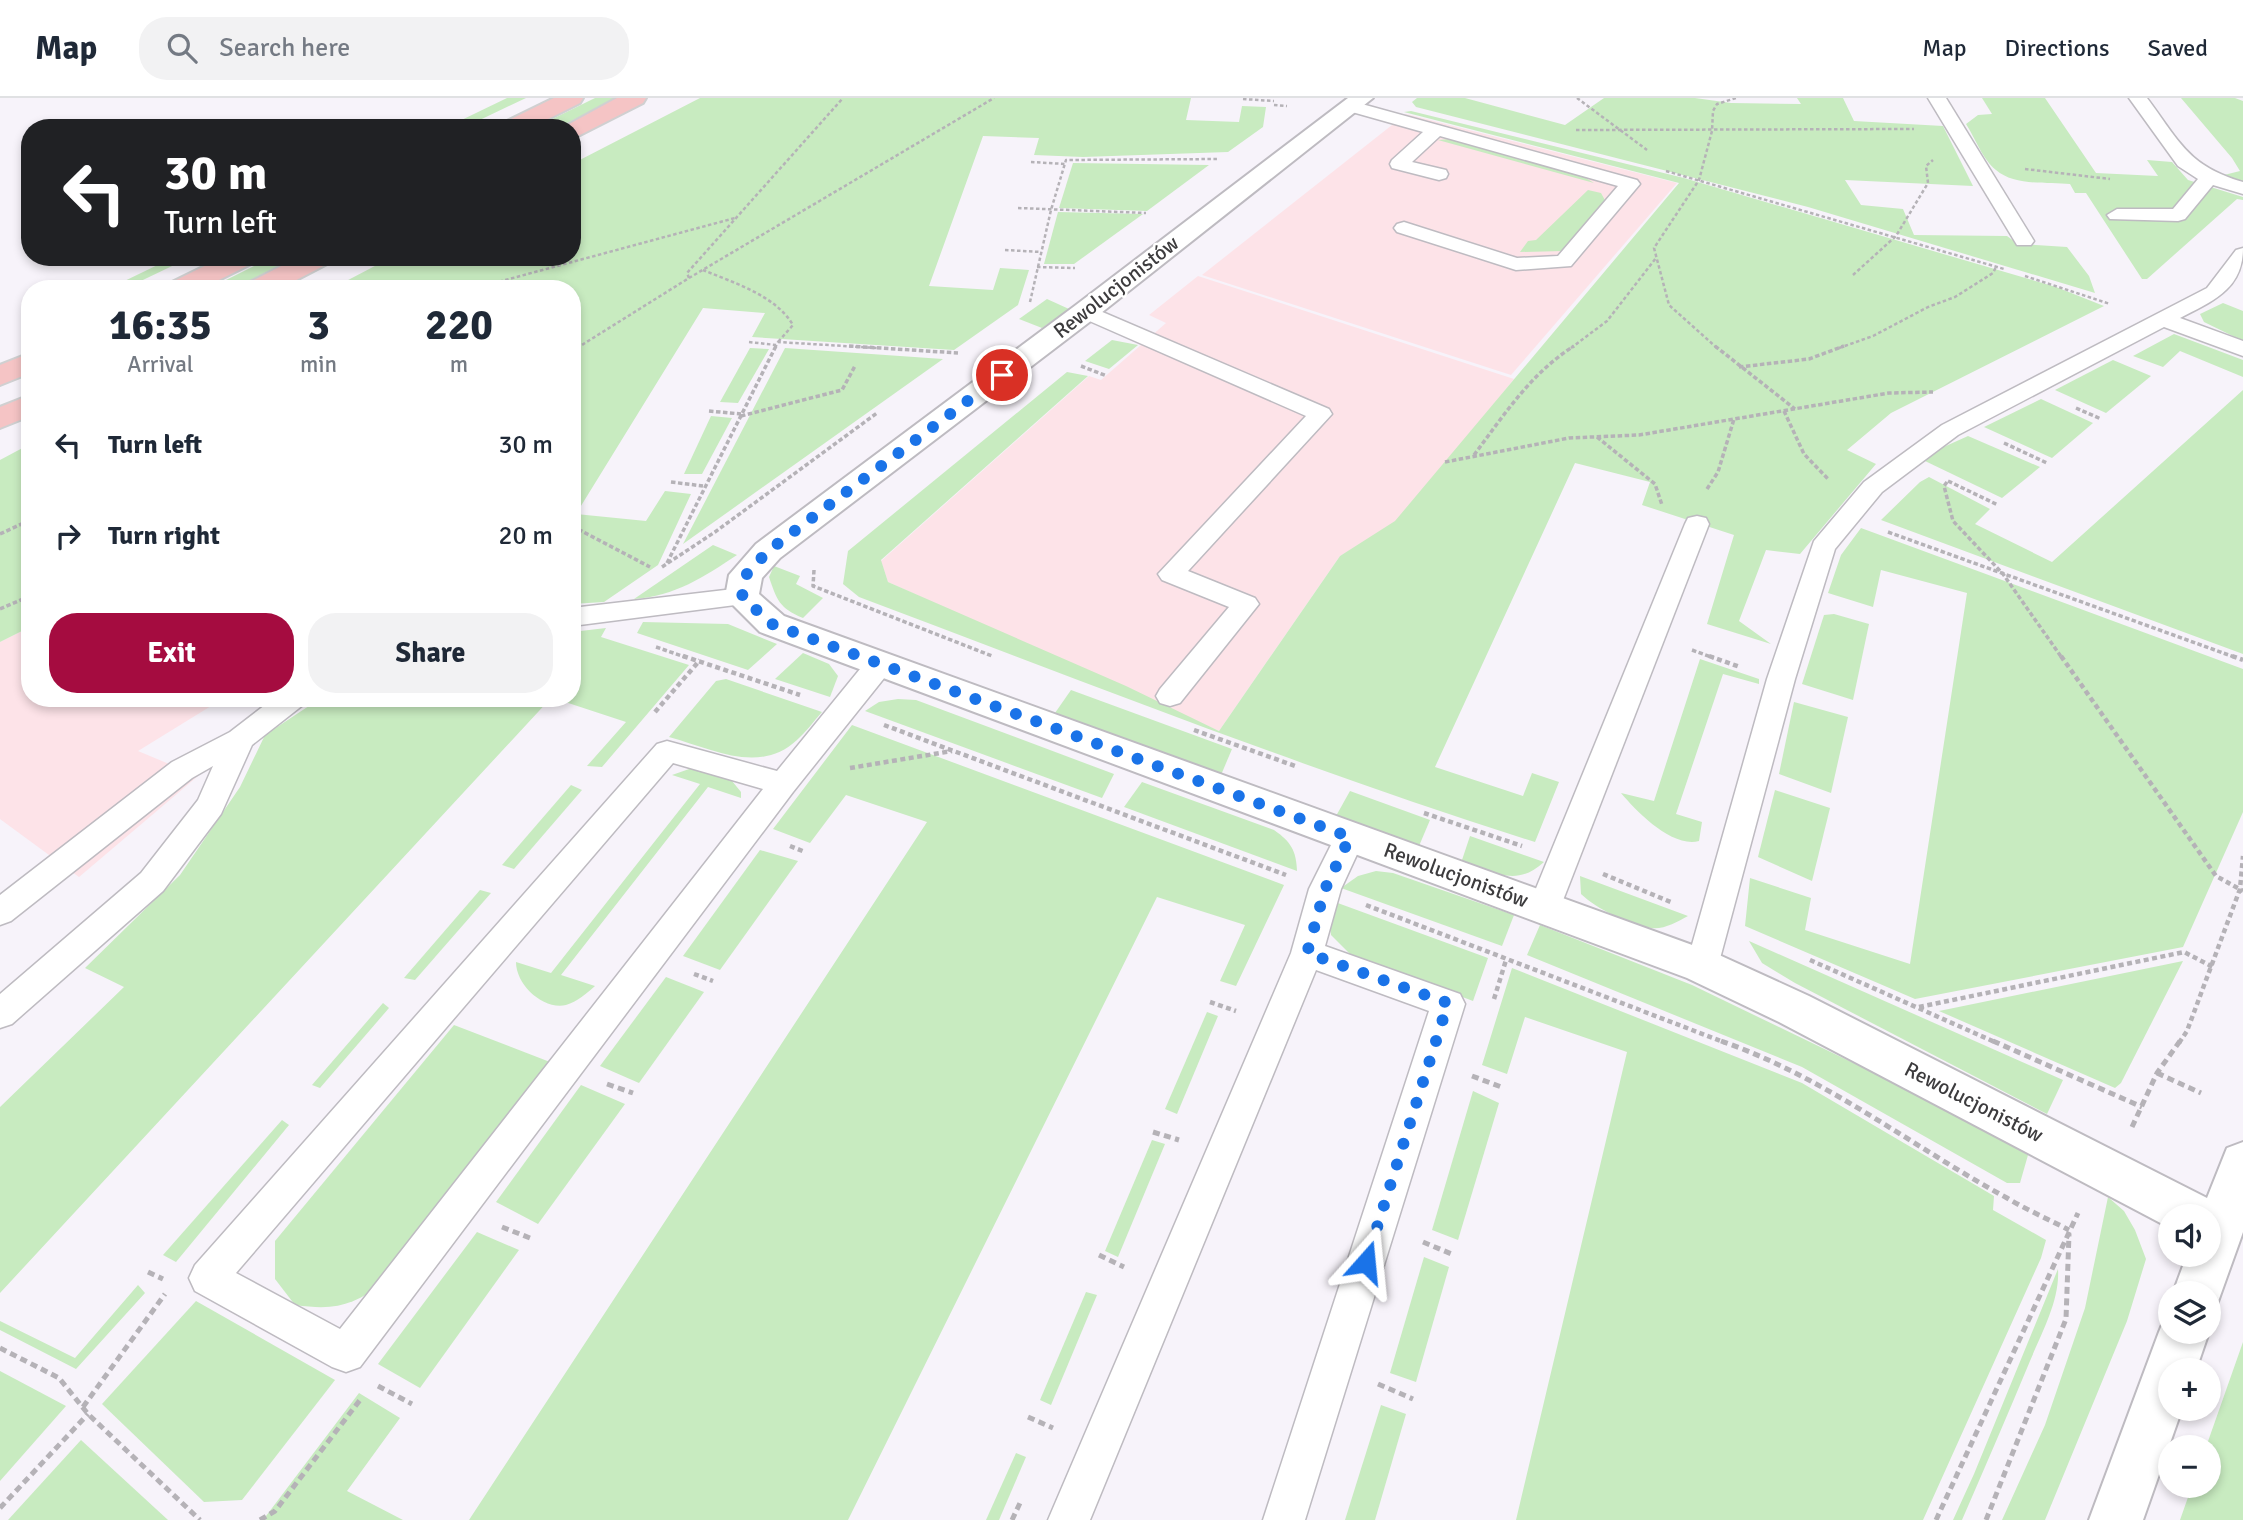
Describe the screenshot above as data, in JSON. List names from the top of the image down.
{
  "streets": {
    "street": ["Rewolucjonistów"]
  },
  "page": {
    "header": "Map",
    "search": "Search here",
    "nav": ["Map", "Directions", "Saved"],
    "turn": ["30 m", "Turn left"],
    "eta": [
      "16:35",
      "Arrival",
      "3",
      "min",
      "220",
      "m"
    ],
    "list": [
      {
        "name": "Turn left",
        "value": "30 m"
      },
      {
        "name": "Turn right",
        "value": "20 m"
      }
    ],
    "buttons": ["Exit", "Share"],
    "map_buttons": ["+", "−"]
  }
}
